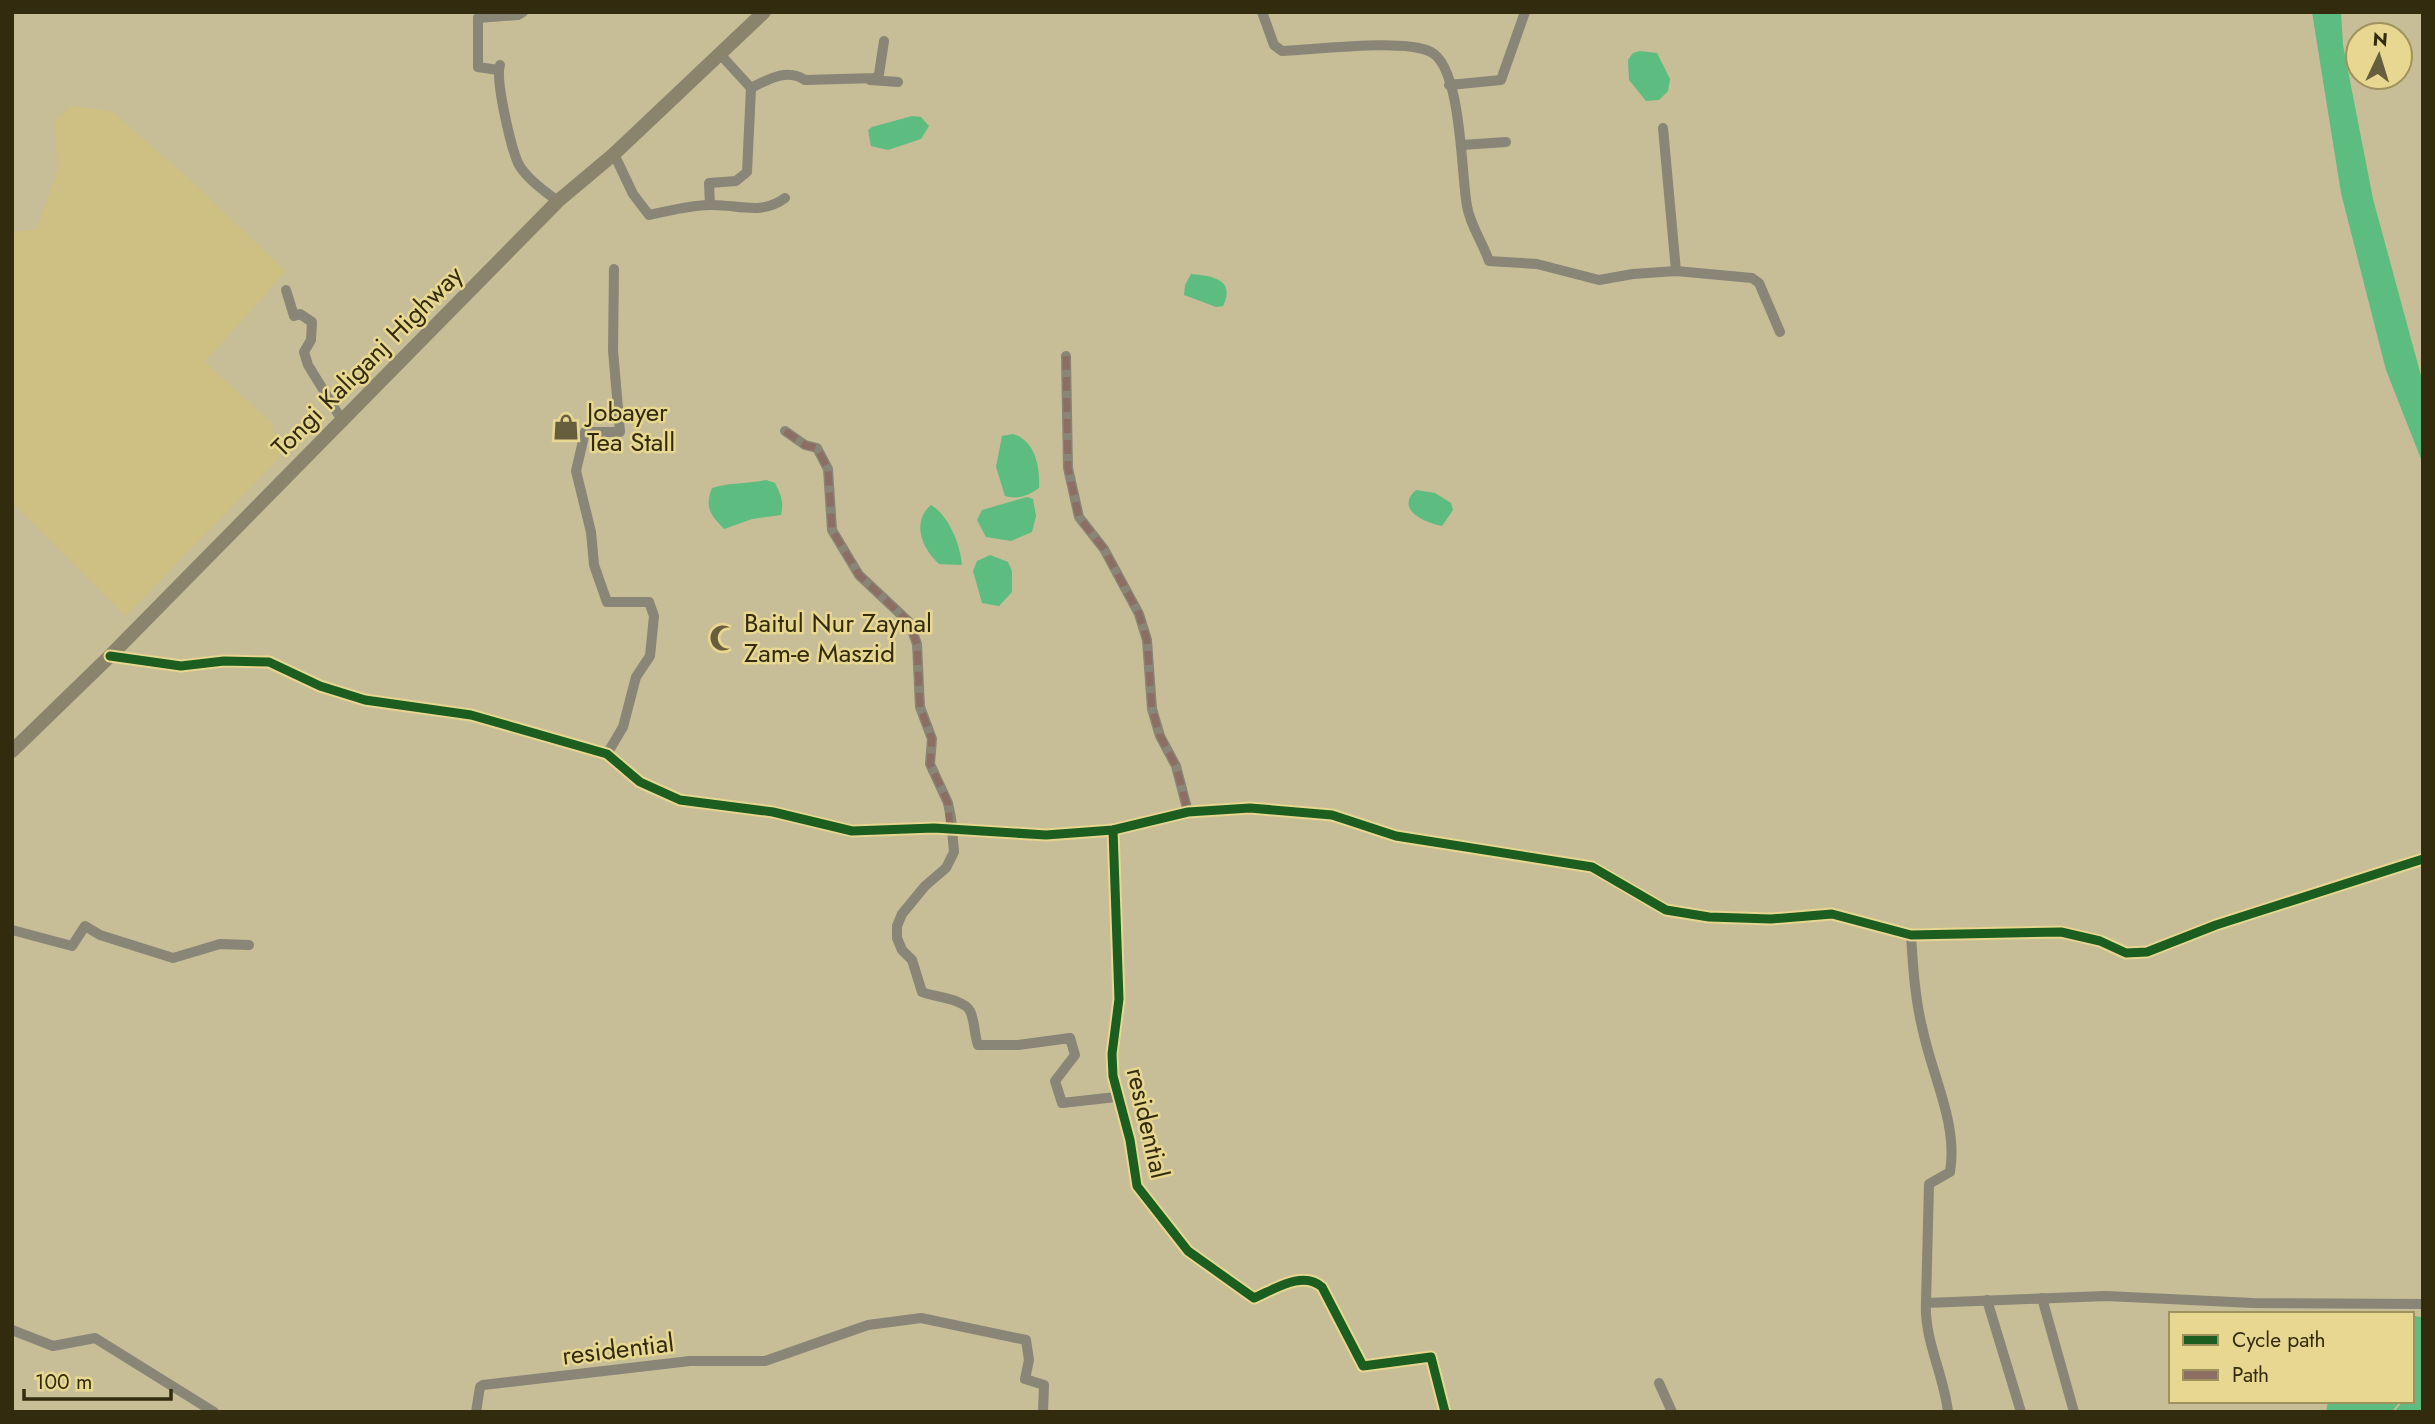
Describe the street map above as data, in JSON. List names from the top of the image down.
{
  "streets": {
    "main road": ["Tongi Kaliganj Highway"],
    "street": ["residential"]
  },
  "places": {
    "shop": ["Jobayer Tea Stall"],
    "mosque": ["Baitul Nur Zaynal Zam-e Maszid"]
  },
  "legend": ["Cycle path", "Path"],
  "scale_bar": "100 m",
  "north": "top"
}
